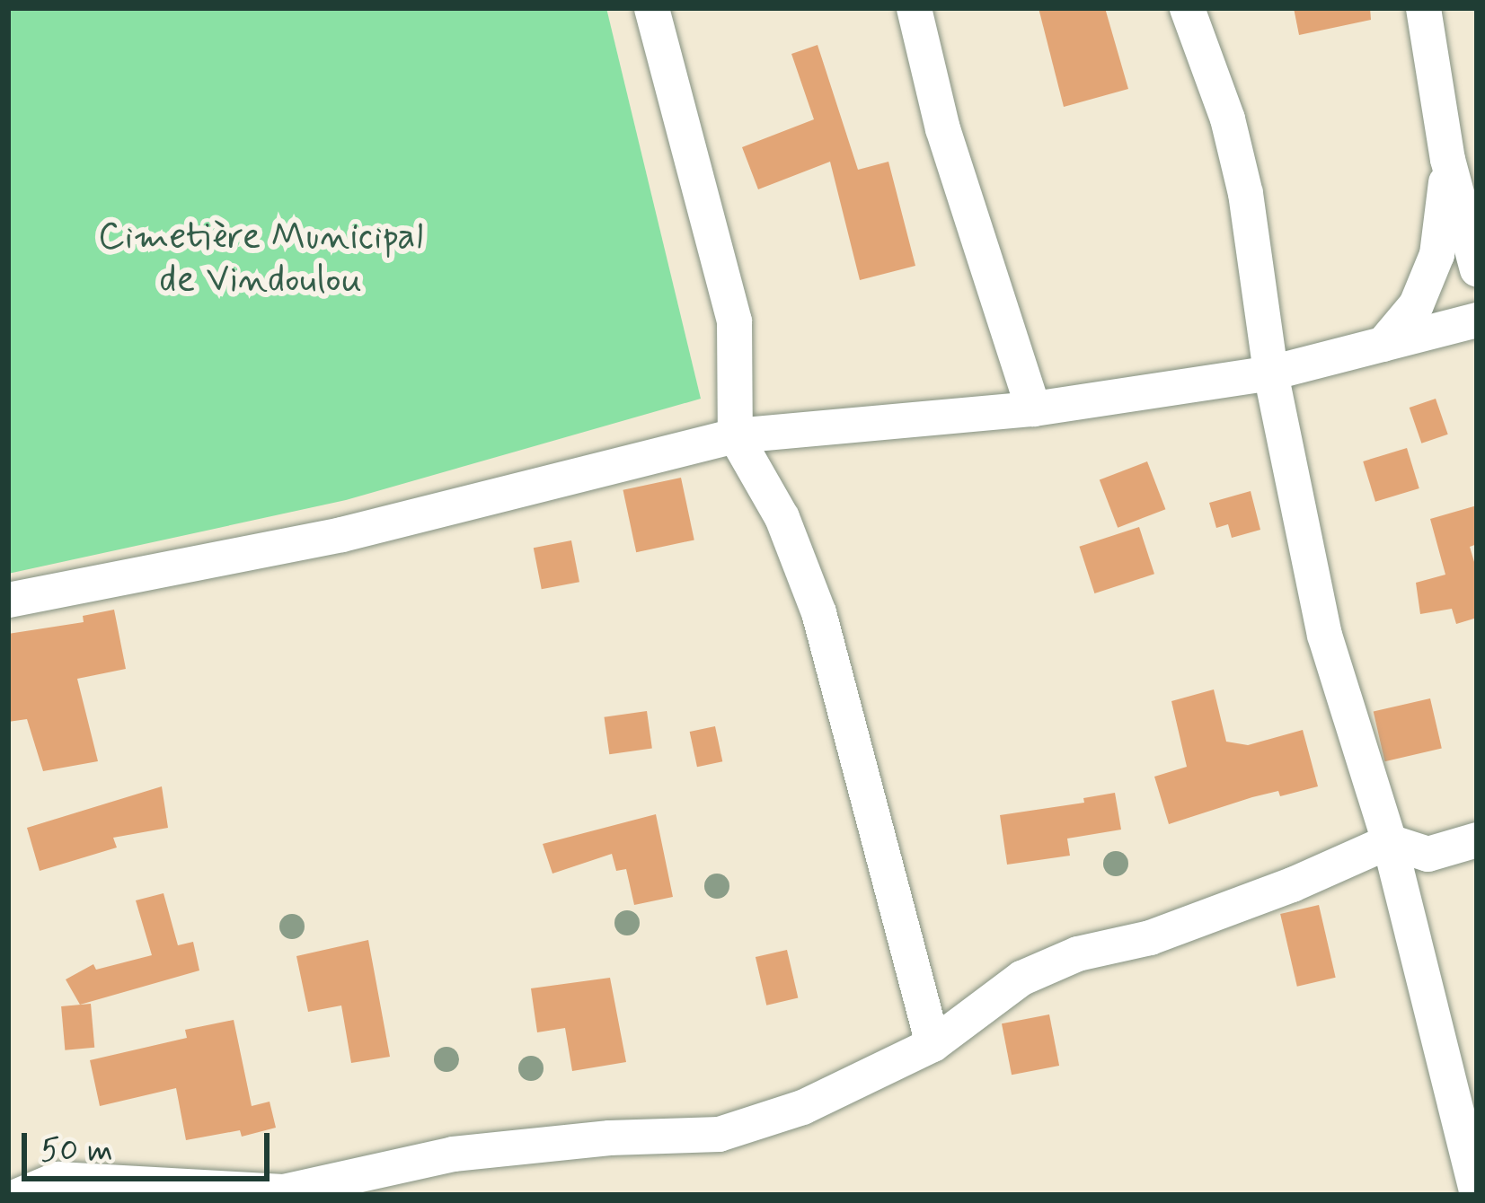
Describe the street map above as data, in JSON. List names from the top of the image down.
{
  "parks": ["Cimetière Municipal de Vindoulou"],
  "scale_bar": "50 m"
}
